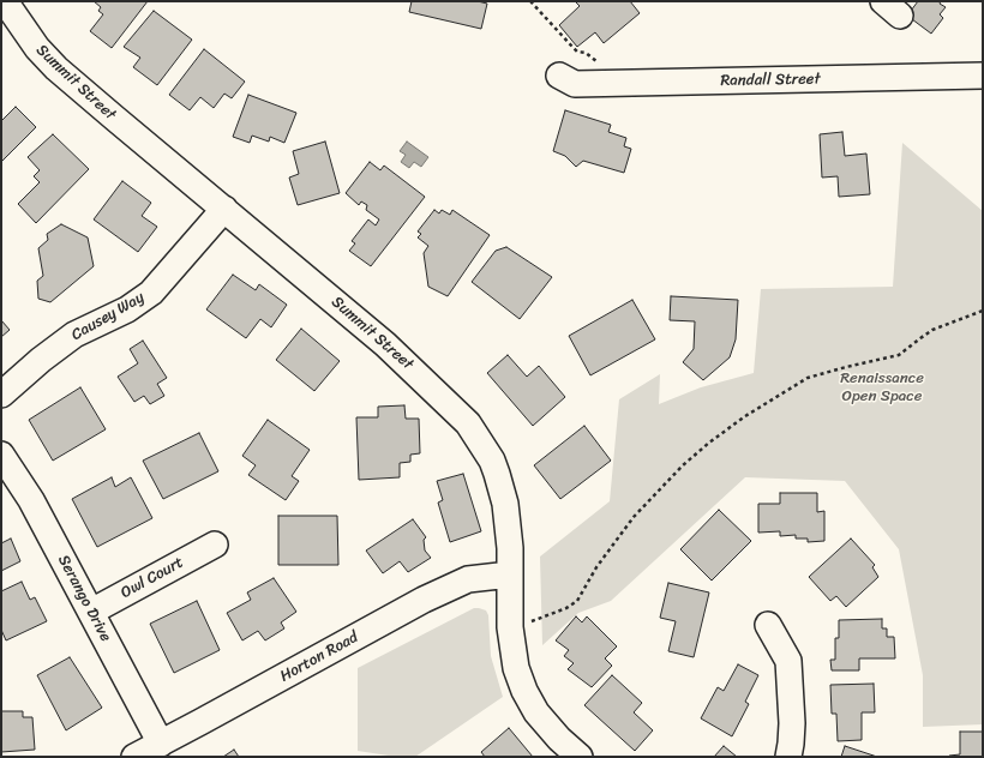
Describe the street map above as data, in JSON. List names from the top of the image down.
{
  "streets": {
    "street": [
      "Randall Street",
      "Summit Street",
      "Causey Way",
      "Owl Court",
      "Serango Drive",
      "Horton Road"
    ]
  },
  "crossings": [
    ["Summit Street", "Causey Way"],
    ["Summit Street", "Horton Road"],
    ["Owl Court", "Serango Drive"],
    ["Serango Drive", "Horton Road"]
  ],
  "parks": ["Renaissance Open Space"]
}
